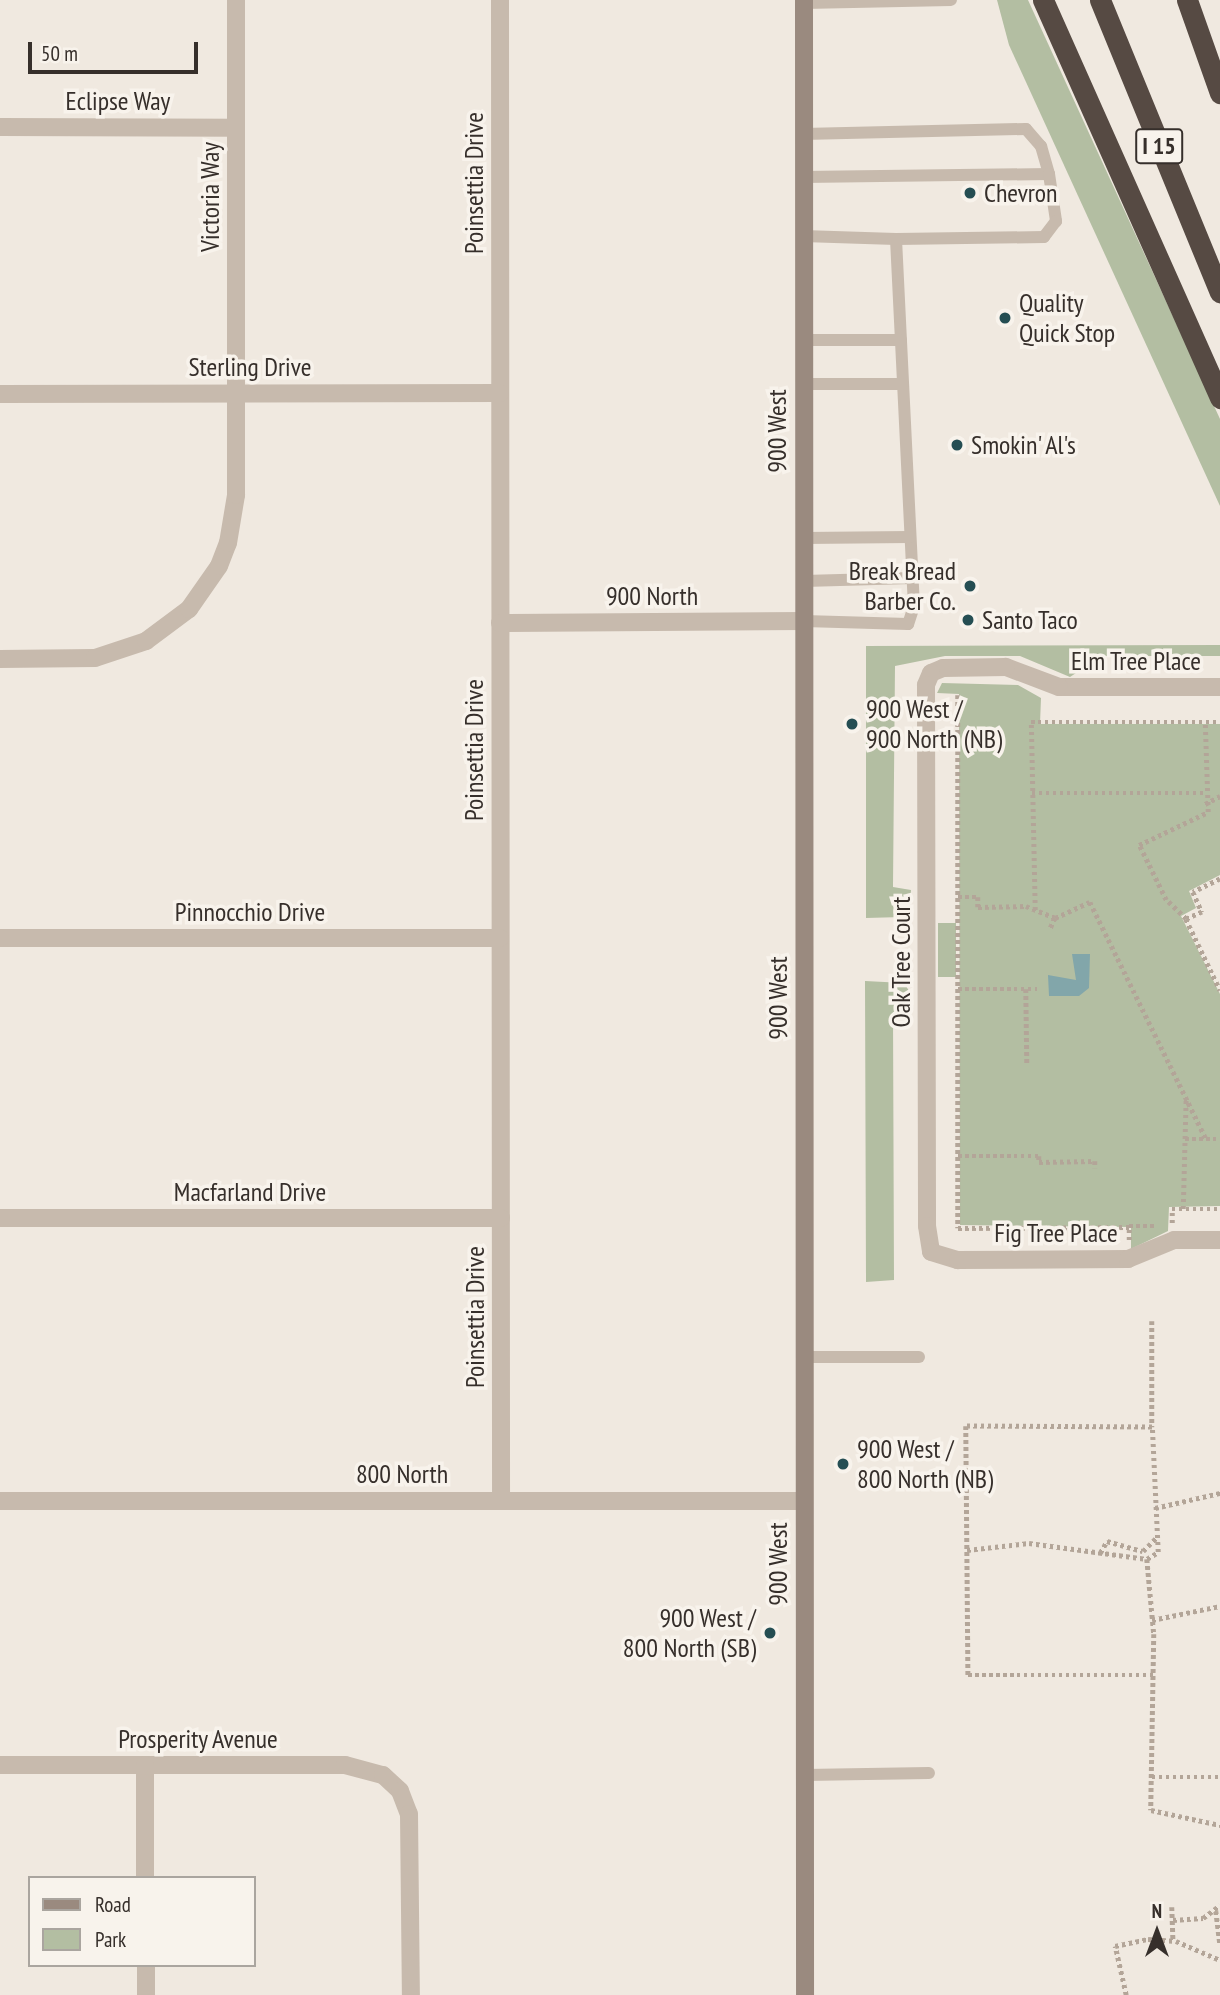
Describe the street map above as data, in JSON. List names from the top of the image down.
{
  "streets": {
    "highway": ["I 15"],
    "main road": ["900 West"],
    "street": [
      "Eclipse Way",
      "Poinsettia Drive",
      "Victoria Way",
      "Sterling Drive",
      "900 North",
      "Elm Tree Place",
      "Pinnocchio Drive",
      "Oak Tree Court",
      "Macfarland Drive",
      "Fig Tree Place",
      "800 North",
      "Prosperity Avenue"
    ]
  },
  "crossings": [
    ["Eclipse Way", "Victoria Way"],
    ["Poinsettia Drive", "Sterling Drive"],
    ["Poinsettia Drive", "900 North"],
    ["Poinsettia Drive", "Pinnocchio Drive"],
    ["Poinsettia Drive", "Macfarland Drive"],
    ["Poinsettia Drive", "800 North"],
    ["Victoria Way", "Sterling Drive"],
    ["900 West", "900 North"],
    ["900 West", "800 North"],
    ["Elm Tree Place", "Oak Tree Court"],
    ["Oak Tree Court", "Fig Tree Place"]
  ],
  "places": [
    "Chevron",
    "Quality Quick Stop",
    "Smokin' Al's",
    "Break Bread Barber Co.",
    "Santo Taco",
    "900 West / 900 North (NB)",
    "900 West / 800 North (NB)",
    "900 West / 800 North (SB)"
  ],
  "legend": ["Road", "Park"],
  "scale_bar": "50 m",
  "north": "top"
}
